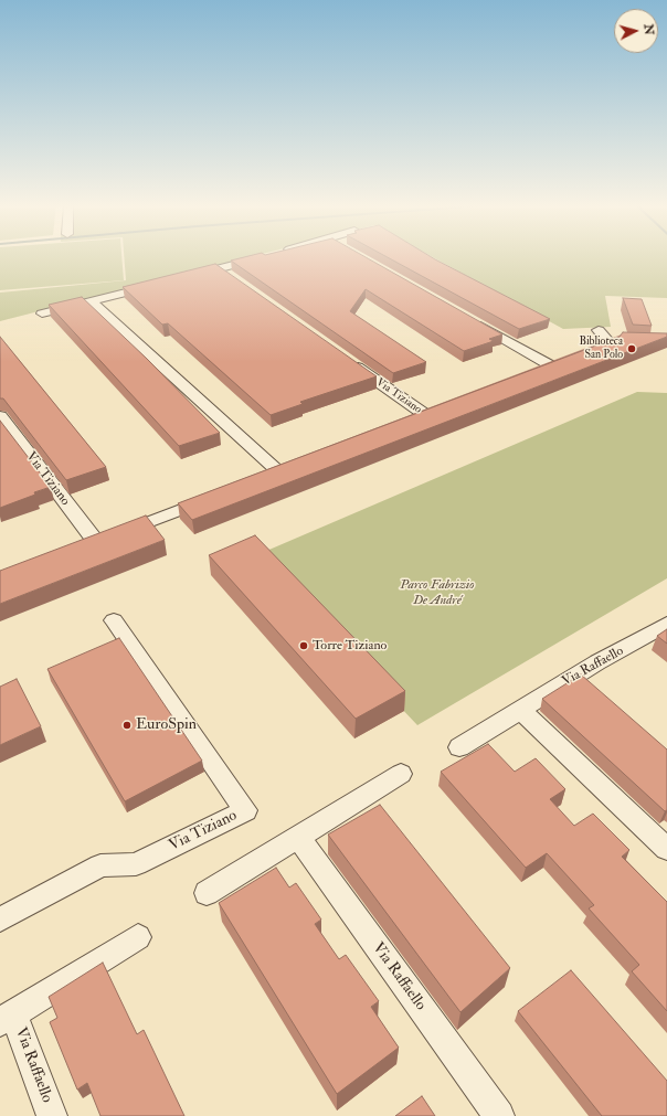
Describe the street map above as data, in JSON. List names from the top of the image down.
{
  "streets": {
    "street": ["Via Tiziano", "Via Raffaello"]
  },
  "parks": ["Parco Fabrizio De André"],
  "places": ["Biblioteca San Polo", "Torre Tiziano", "EuroSpin"],
  "north": "right"
}
